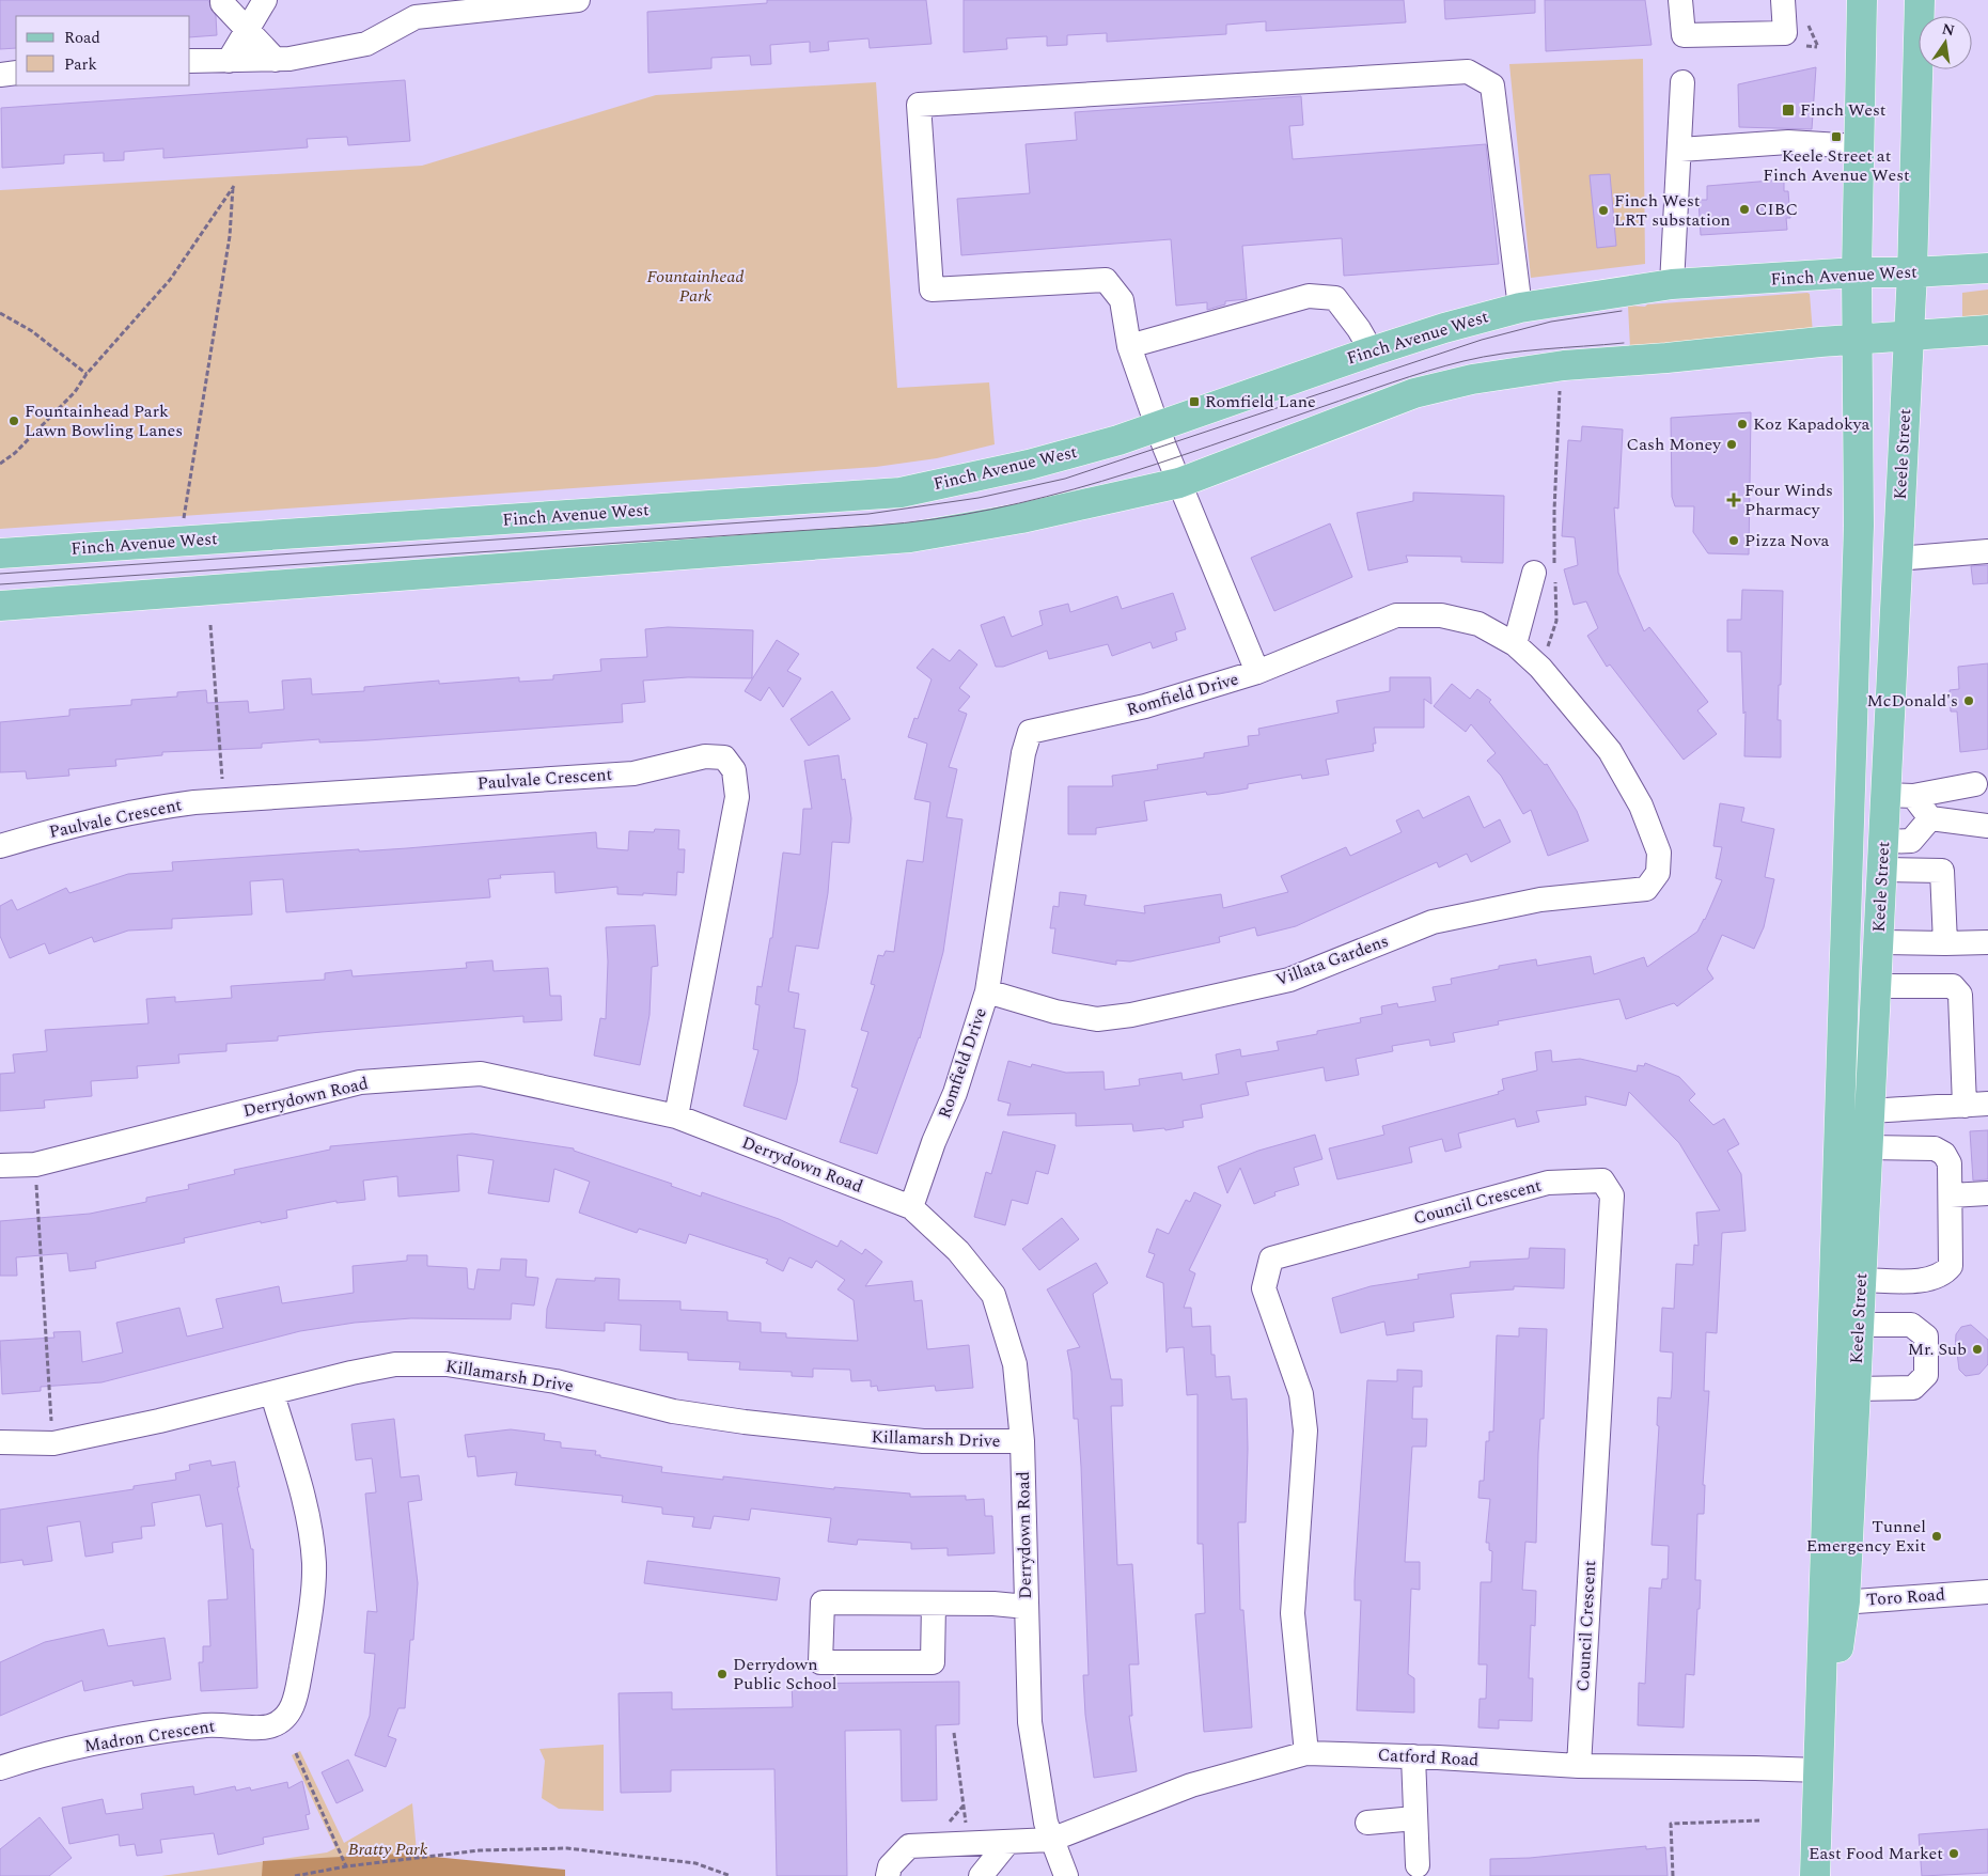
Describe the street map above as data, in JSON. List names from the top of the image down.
{
  "streets": {
    "main road": ["Finch Avenue West", "Keele Street"],
    "street": [
      "Romfield Drive",
      "Paulvale Crescent",
      "Villata Gardens",
      "Derrydown Road",
      "Council Crescent",
      "Killamarsh Drive",
      "Toro Road",
      "Madron Crescent",
      "Catford Road"
    ]
  },
  "crossings": [
    ["Finch Avenue West", "Keele Street"],
    ["Keele Street", "Toro Road"],
    ["Keele Street", "Catford Road"],
    ["Romfield Drive", "Villata Gardens"],
    ["Romfield Drive", "Derrydown Road"],
    ["Paulvale Crescent", "Derrydown Road"],
    ["Derrydown Road", "Killamarsh Drive"],
    ["Derrydown Road", "Catford Road"],
    ["Council Crescent", "Catford Road"],
    ["Killamarsh Drive", "Madron Crescent"]
  ],
  "parks": ["Fountainhead Park", "Bratty Park"],
  "places": {
    "transit": ["Finch West", "Keele Street at Finch Avenue West", "Romfield Lane"],
    "other": [
      "CIBC",
      "Finch West LRT substation",
      "Fountainhead Park Lawn Bowling Lanes",
      "Koz Kapadokya",
      "Cash Money",
      "Pizza Nova",
      "McDonald's",
      "Mr. Sub",
      "Tunnel Emergency Exit",
      "Derrydown Public School",
      "East Food Market"
    ],
    "health": ["Four Winds Pharmacy"]
  },
  "legend": ["Road", "Park"],
  "north": "top"
}
